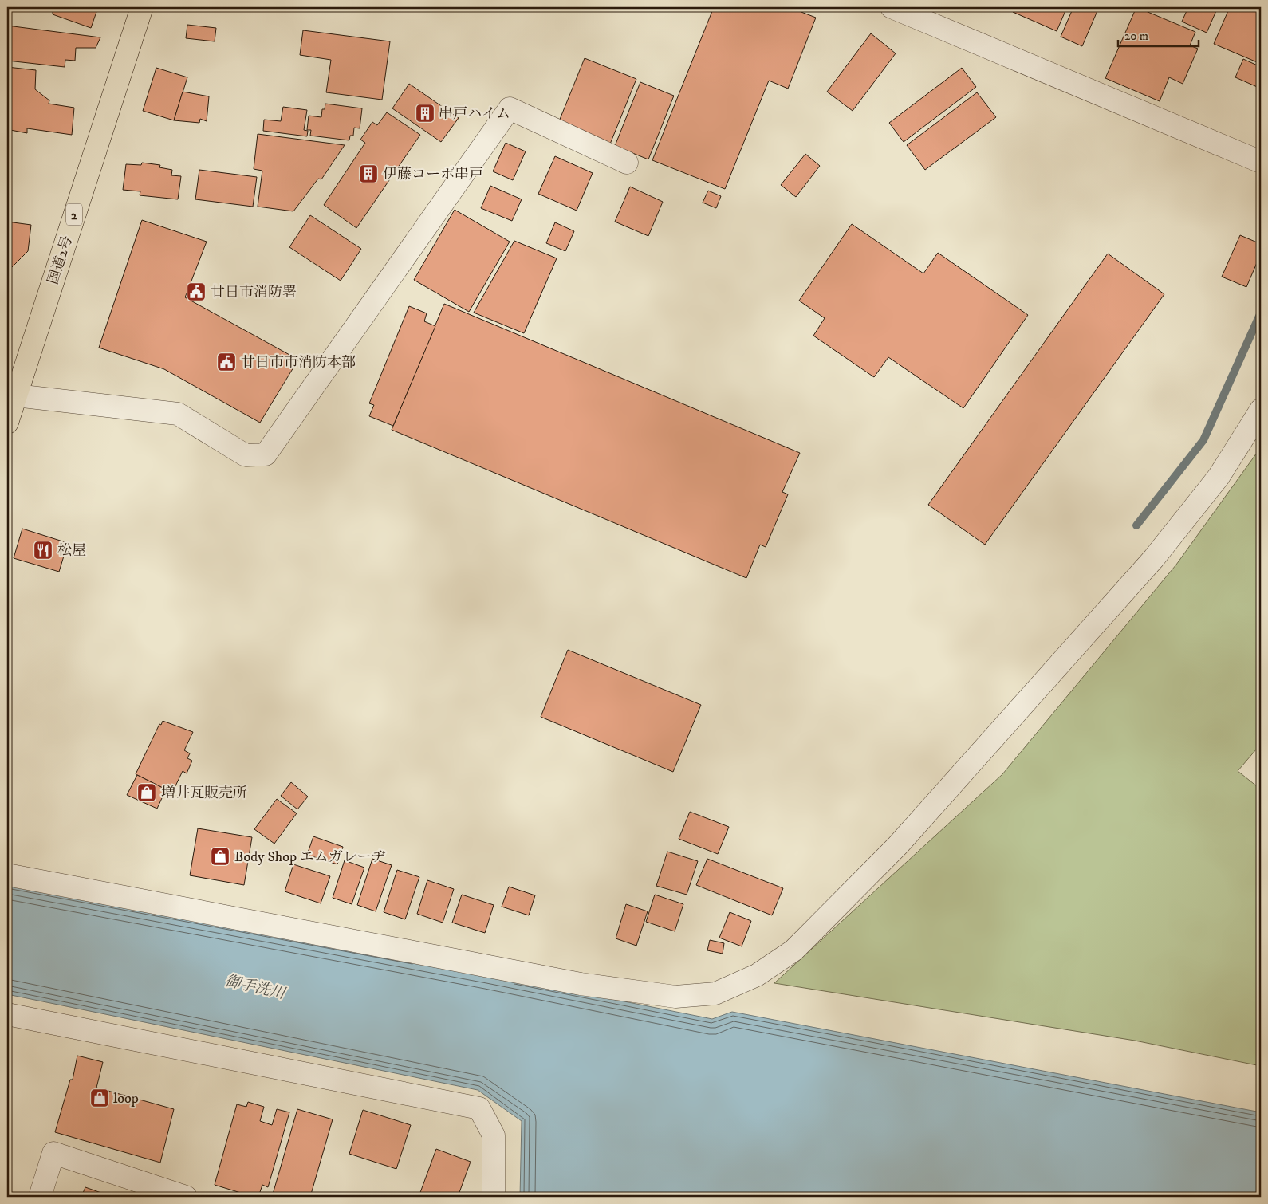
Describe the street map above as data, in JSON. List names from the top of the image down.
{
  "streets": {
    "highway": ["2", "国道2号"]
  },
  "water": ["御手洗川"],
  "places": {
    "building": ["串戸ハイム", "伊藤コーポ串戸"],
    "public building": ["廿日市消防署", "廿日市市消防本部"],
    "restaurant": ["松屋"],
    "shop": ["増井瓦販売所", "Body Shop エムガレーヂ", "loop"]
  },
  "scale_bar": "20 m"
}
